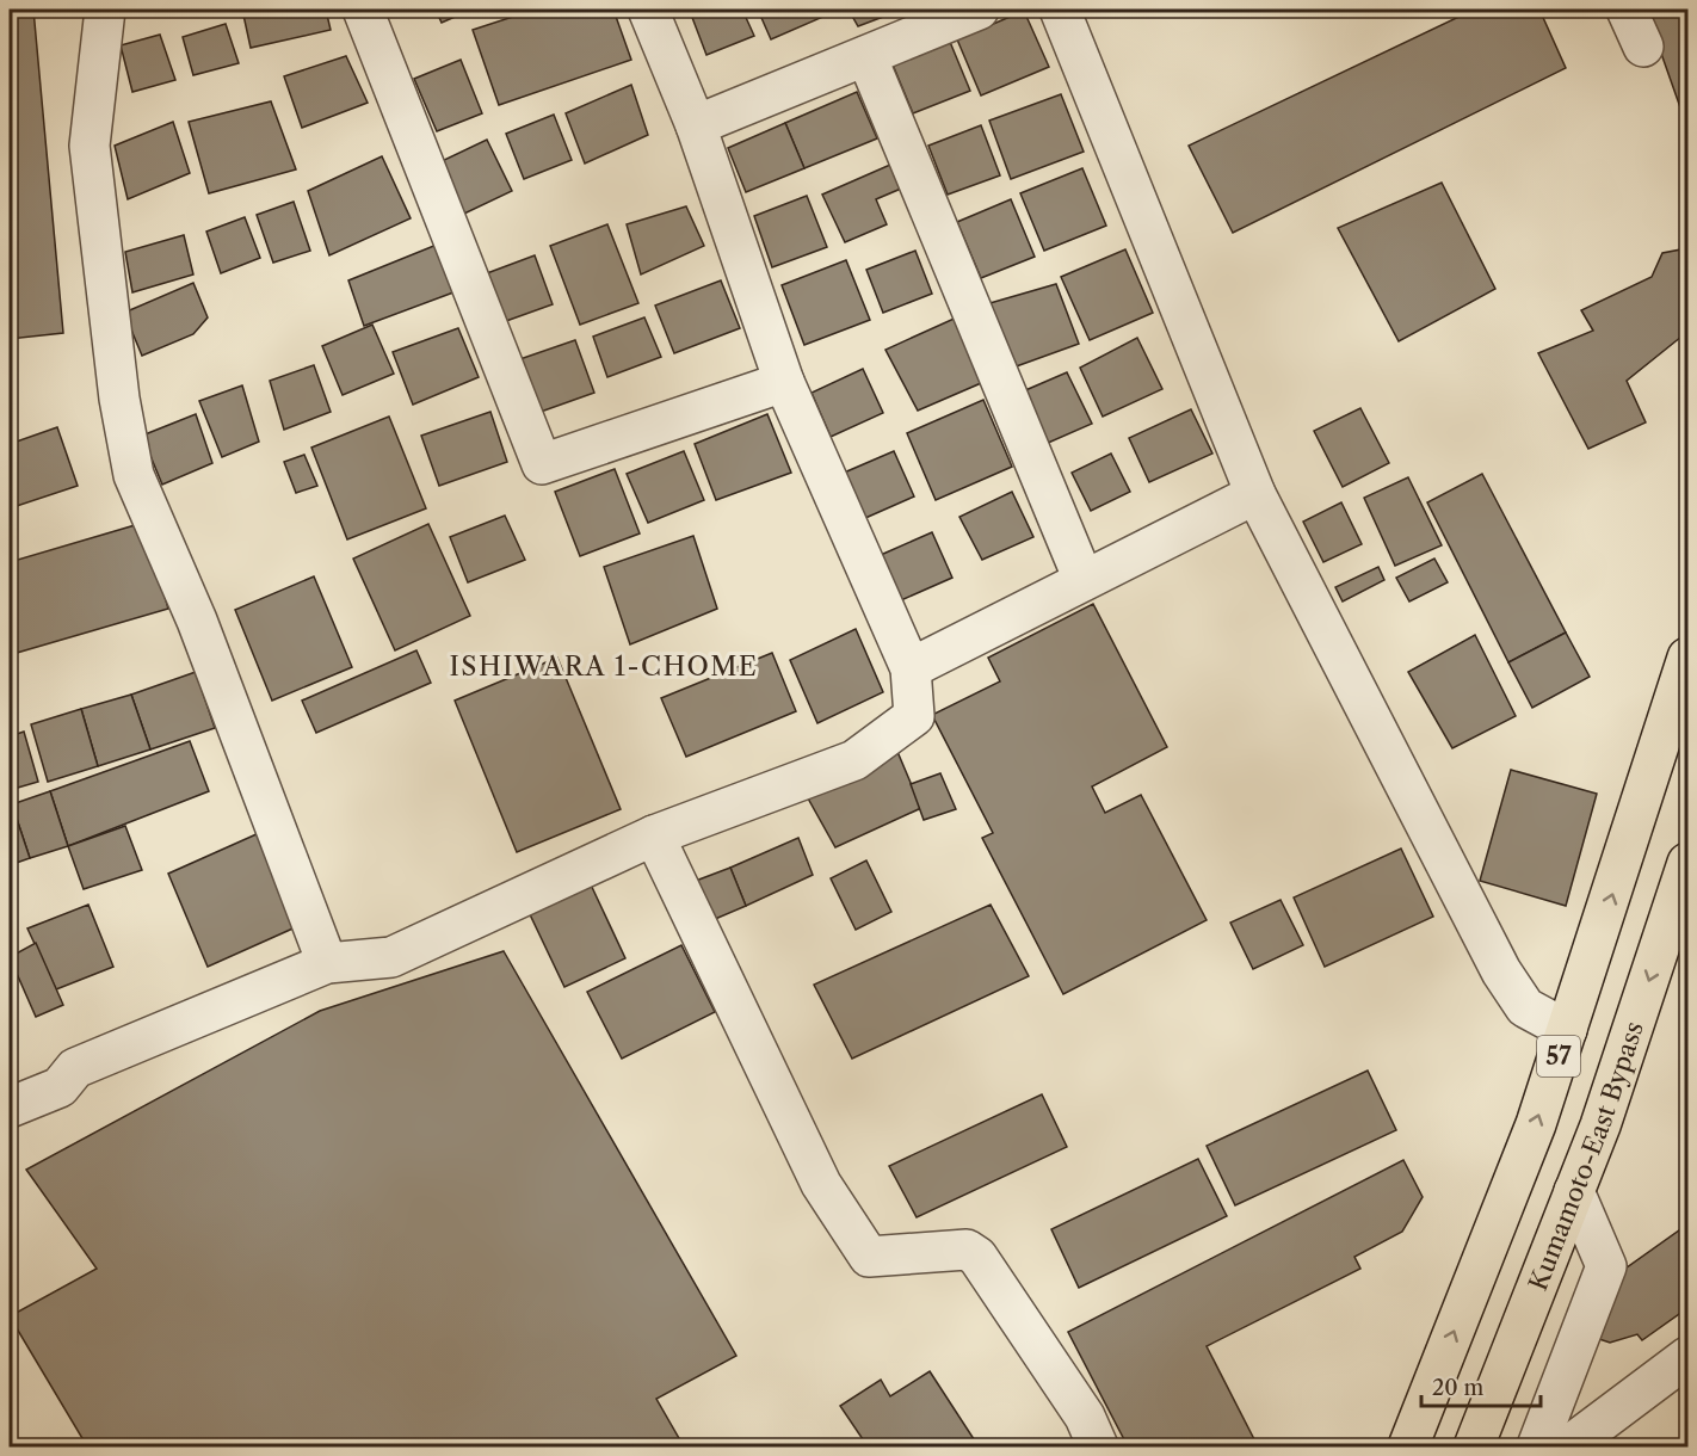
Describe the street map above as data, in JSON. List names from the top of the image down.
{
  "streets": {
    "highway": ["57", "Kumamoto-East Bypass"]
  },
  "districts": ["ISHIWARA 1-CHOME"],
  "scale_bar": "20 m"
}
